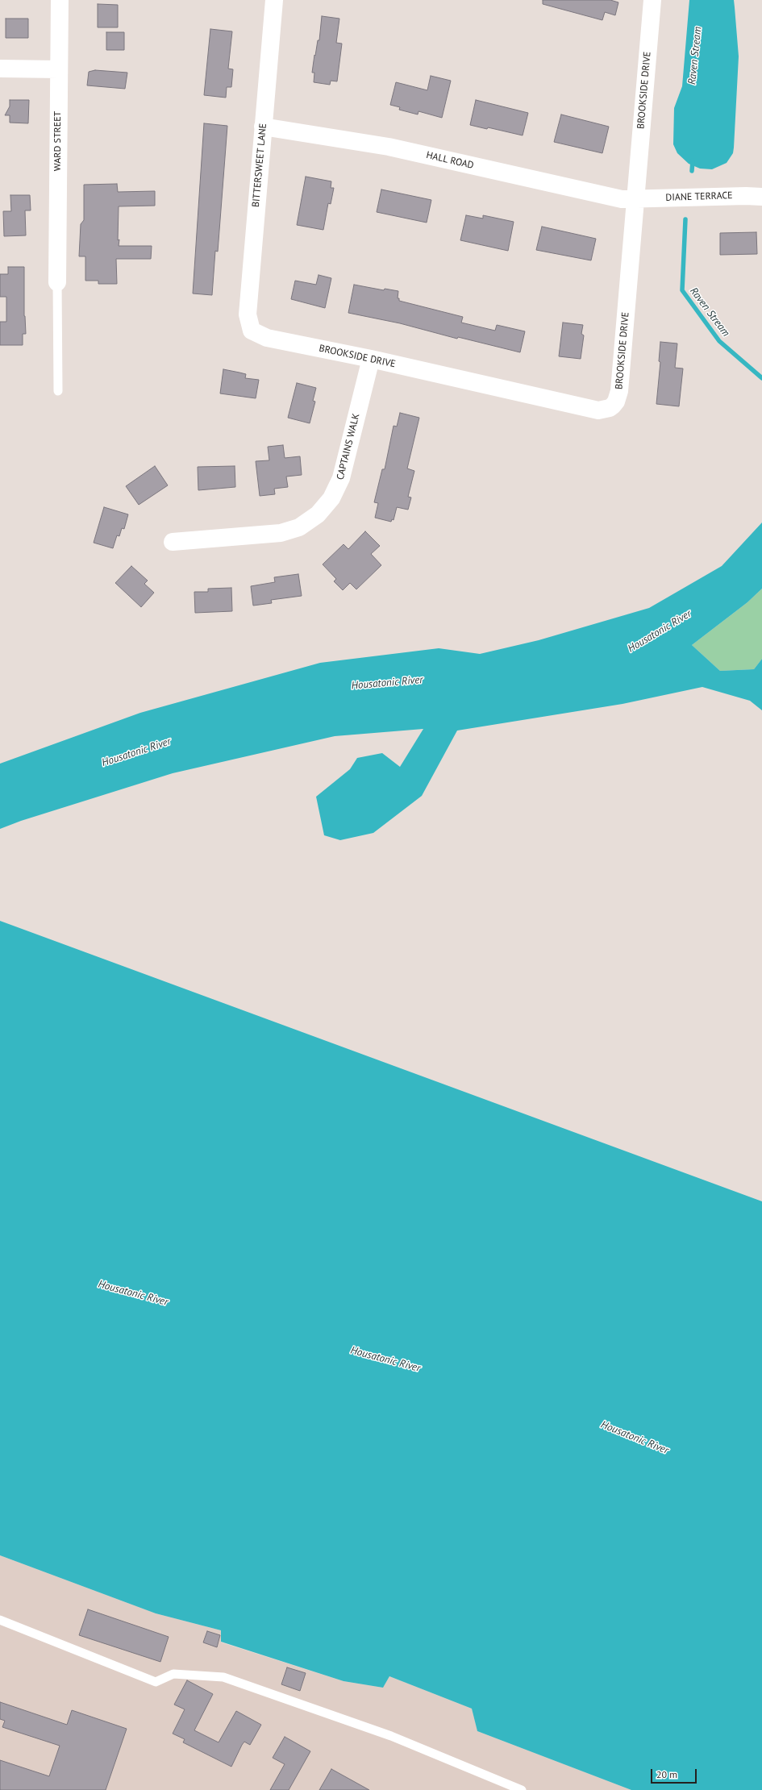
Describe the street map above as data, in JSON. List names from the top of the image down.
{
  "streets": {
    "street": [
      "BROOKSIDE DRIVE",
      "WARD STREET",
      "HALL ROAD",
      "BITTERSWEET LANE",
      "DIANE TERRACE",
      "CAPTAINS WALK"
    ]
  },
  "crossings": [
    ["BROOKSIDE DRIVE", "HALL ROAD"],
    ["BROOKSIDE DRIVE", "BITTERSWEET LANE"],
    ["BROOKSIDE DRIVE", "DIANE TERRACE"],
    ["BROOKSIDE DRIVE", "CAPTAINS WALK"],
    ["HALL ROAD", "BITTERSWEET LANE"],
    ["HALL ROAD", "DIANE TERRACE"]
  ],
  "water": ["Raven Stream", "Housatonic River"],
  "scale_bar": "20 m"
}
